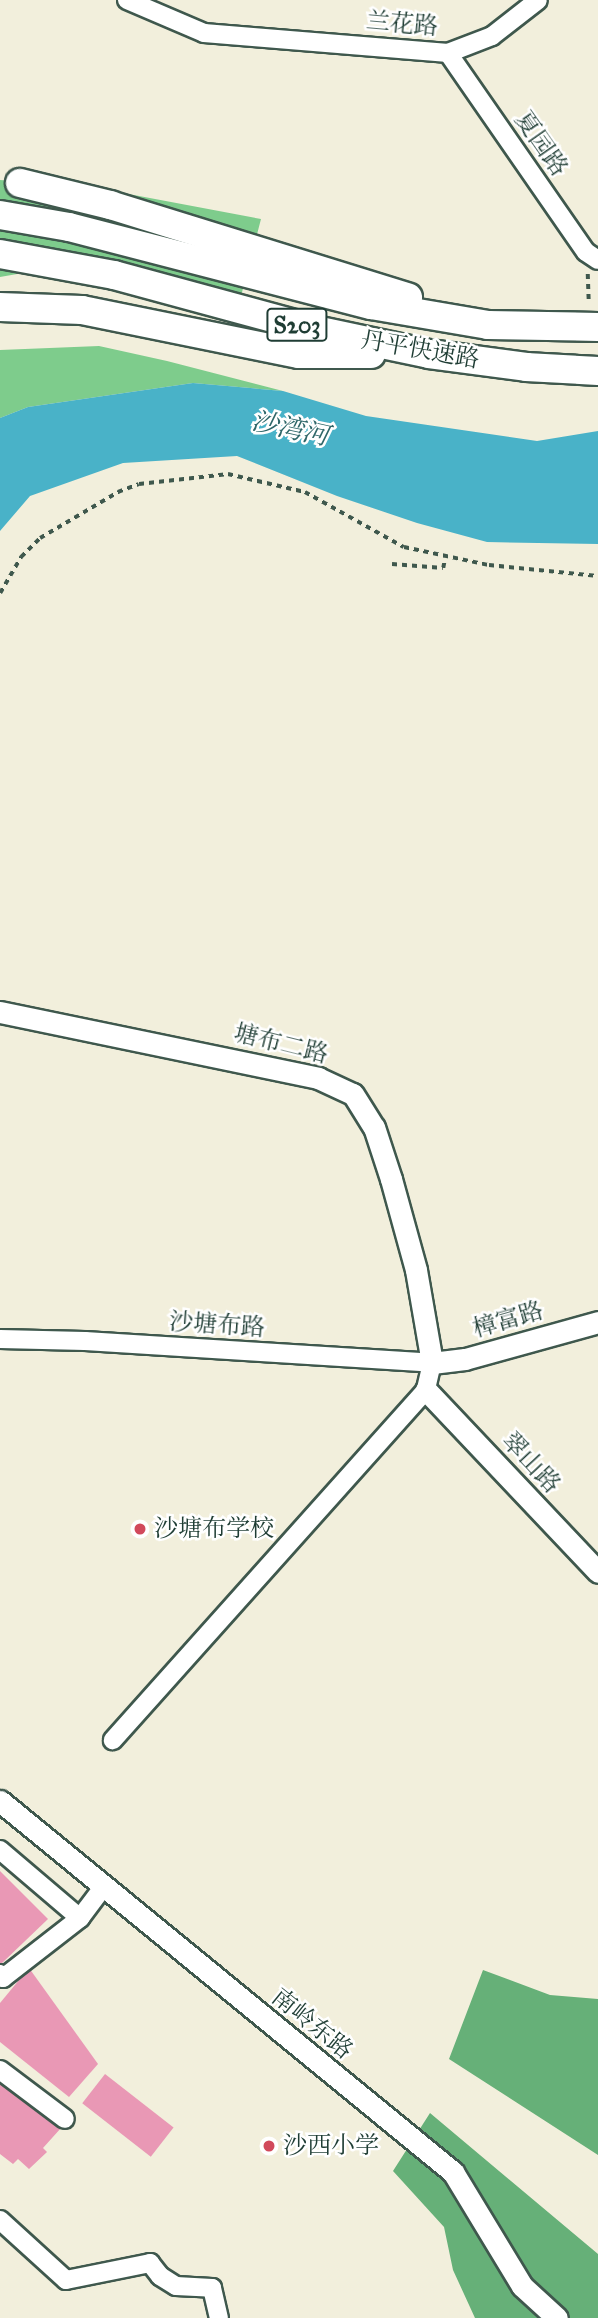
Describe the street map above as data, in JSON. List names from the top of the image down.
{
  "streets": {
    "highway": ["S203", "丹平快速路"],
    "street": [
      "兰花路",
      "夏园路",
      "塘布二路",
      "樟富路",
      "沙塘布路",
      "翠山路",
      "南岭东路"
    ]
  },
  "crossings": [
    ["兰花路", "夏园路"],
    ["塘布二路", "樟富路"],
    ["塘布二路", "沙塘布路"],
    ["樟富路", "沙塘布路"]
  ],
  "water": ["沙湾河"],
  "places": ["沙塘布学校", "沙西小学"]
}
